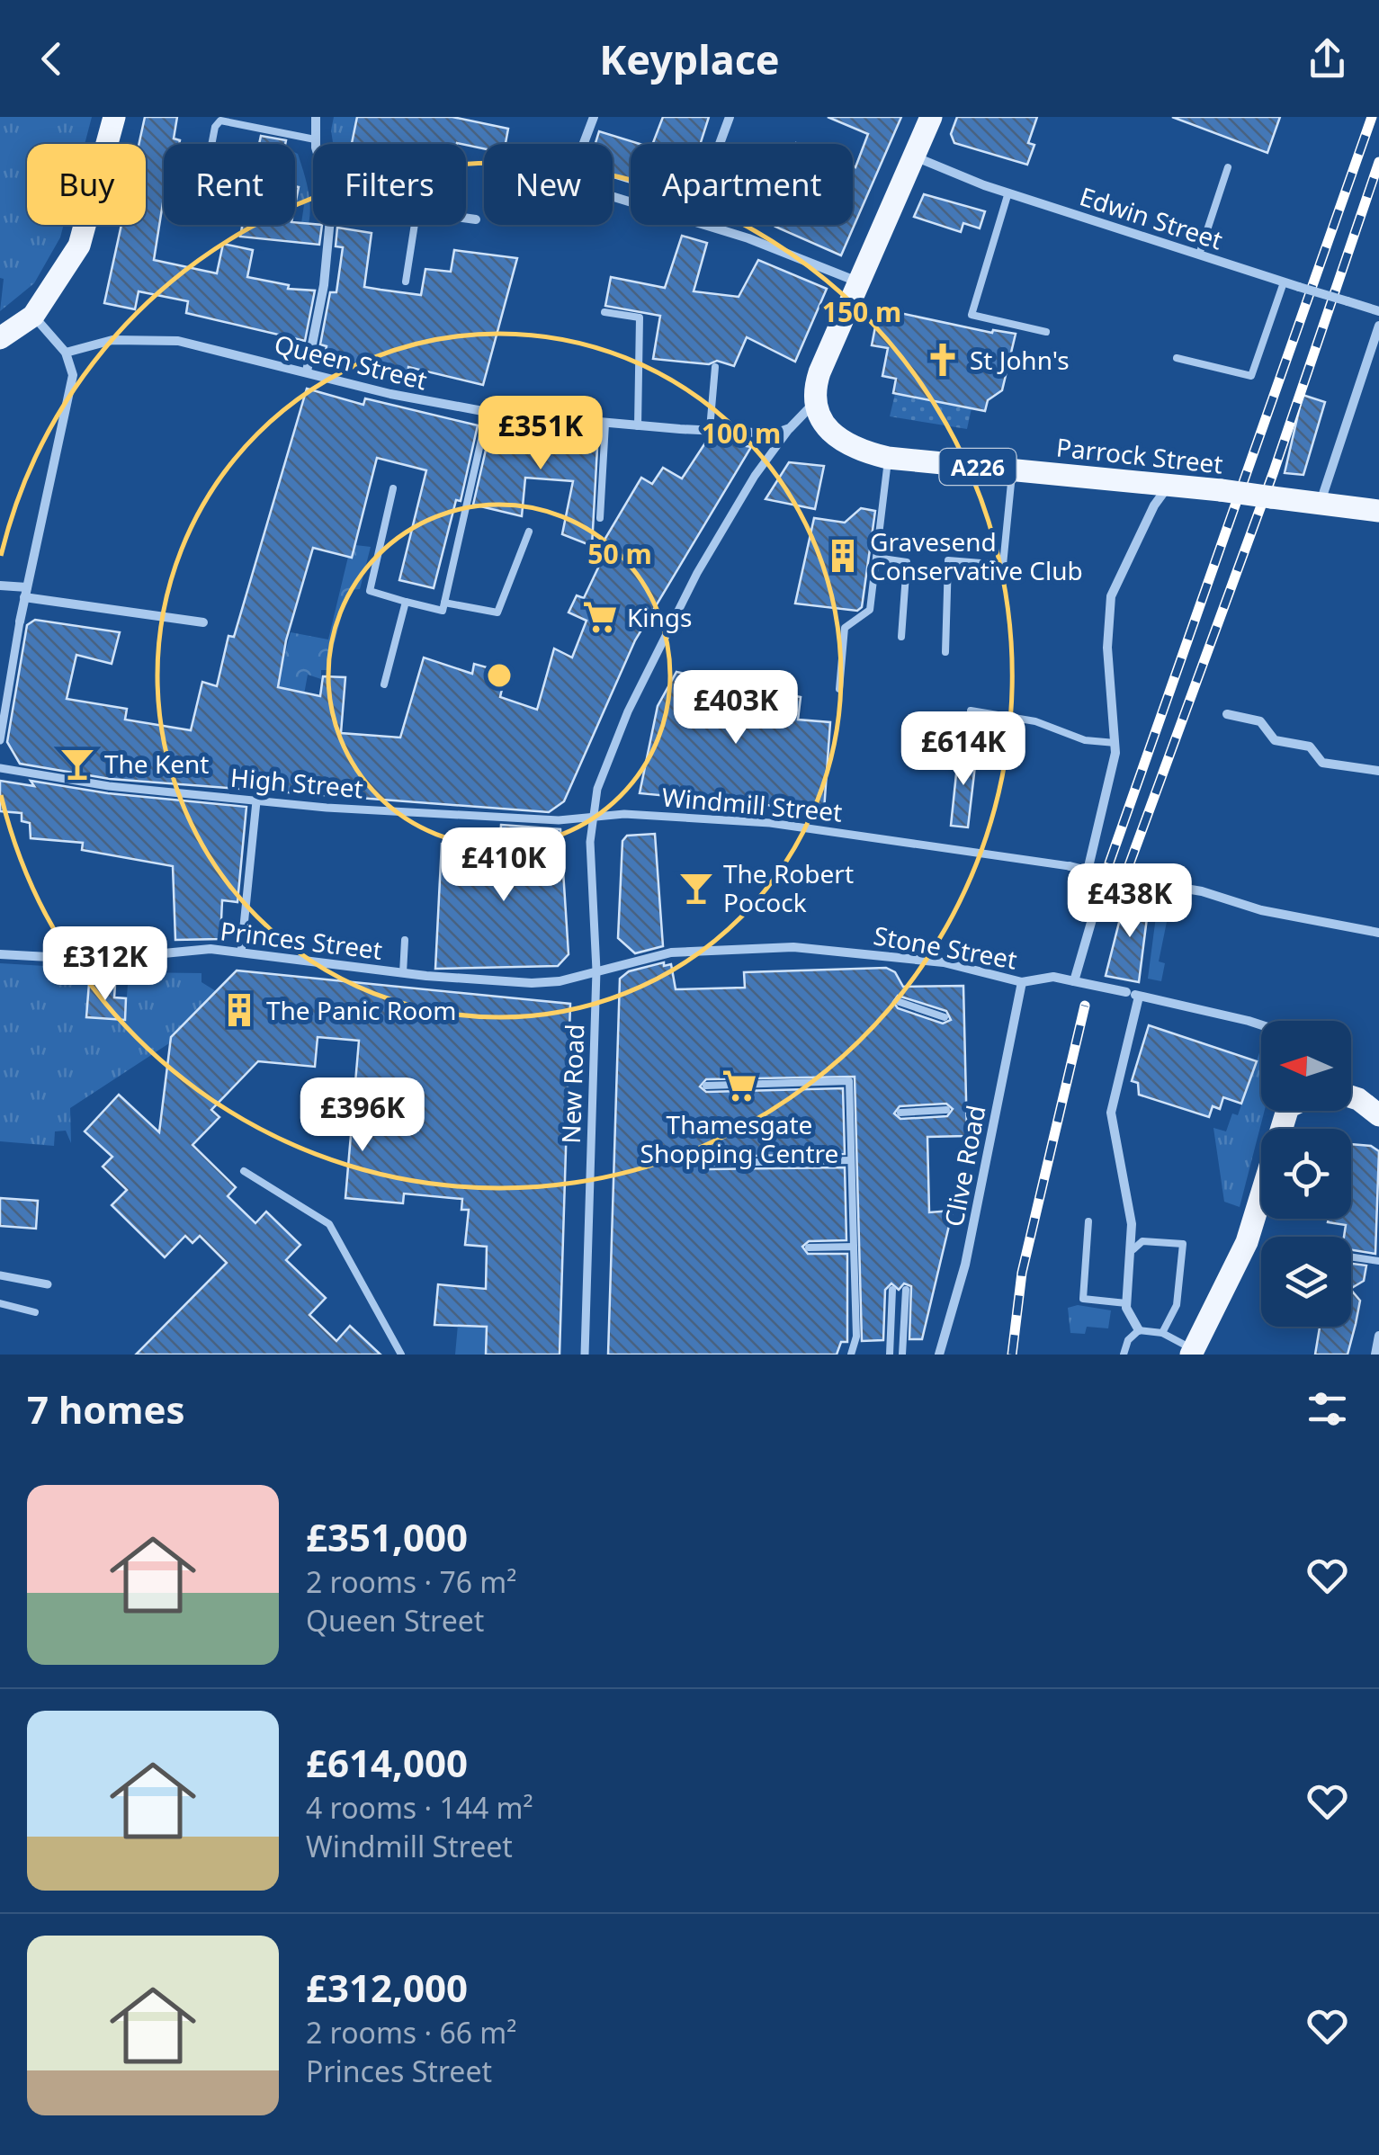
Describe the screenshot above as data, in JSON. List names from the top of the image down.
{
  "streets": {
    "main road": ["Parrock Street", "A226"],
    "street": [
      "Edwin Street",
      "Queen Street",
      "High Street",
      "Windmill Street",
      "Princes Street",
      "Stone Street",
      "New Road",
      "Clive Road"
    ]
  },
  "crossings": [
    ["Queen Street", "New Road"],
    ["High Street", "Windmill Street"],
    ["High Street", "New Road"],
    ["Windmill Street", "New Road"],
    ["Princes Street", "Stone Street"],
    ["Princes Street", "New Road"],
    ["Stone Street", "New Road"],
    ["Stone Street", "Clive Road"]
  ],
  "places": {
    "church": ["St John's"],
    "building": ["Gravesend Conservative Club", "The Panic Room"],
    "supermarket": ["Kings", "Thamesgate Shopping Centre"],
    "bar": ["The Kent", "The Robert Pocock"]
  },
  "north": "left",
  "page": {
    "header": "Keyplace",
    "chip": [
      "Buy",
      "Rent",
      "Filters",
      "New",
      "Apartment"
    ],
    "price": [
      "£351K",
      "£403K",
      "£614K",
      "£410K",
      "£438K",
      "£312K",
      "£396K"
    ],
    "heading": "7 homes",
    "list": [
      {
        "name": "£351,000",
        "note": "2 rooms · 76 m² · Queen Street"
      },
      {
        "name": "£614,000",
        "note": "4 rooms · 144 m² · Windmill Street"
      },
      {
        "name": "£312,000",
        "note": "2 rooms · 66 m² · Princes Street"
      }
    ]
  },
  "rings": ["150 m", "100 m", "50 m"]
}
